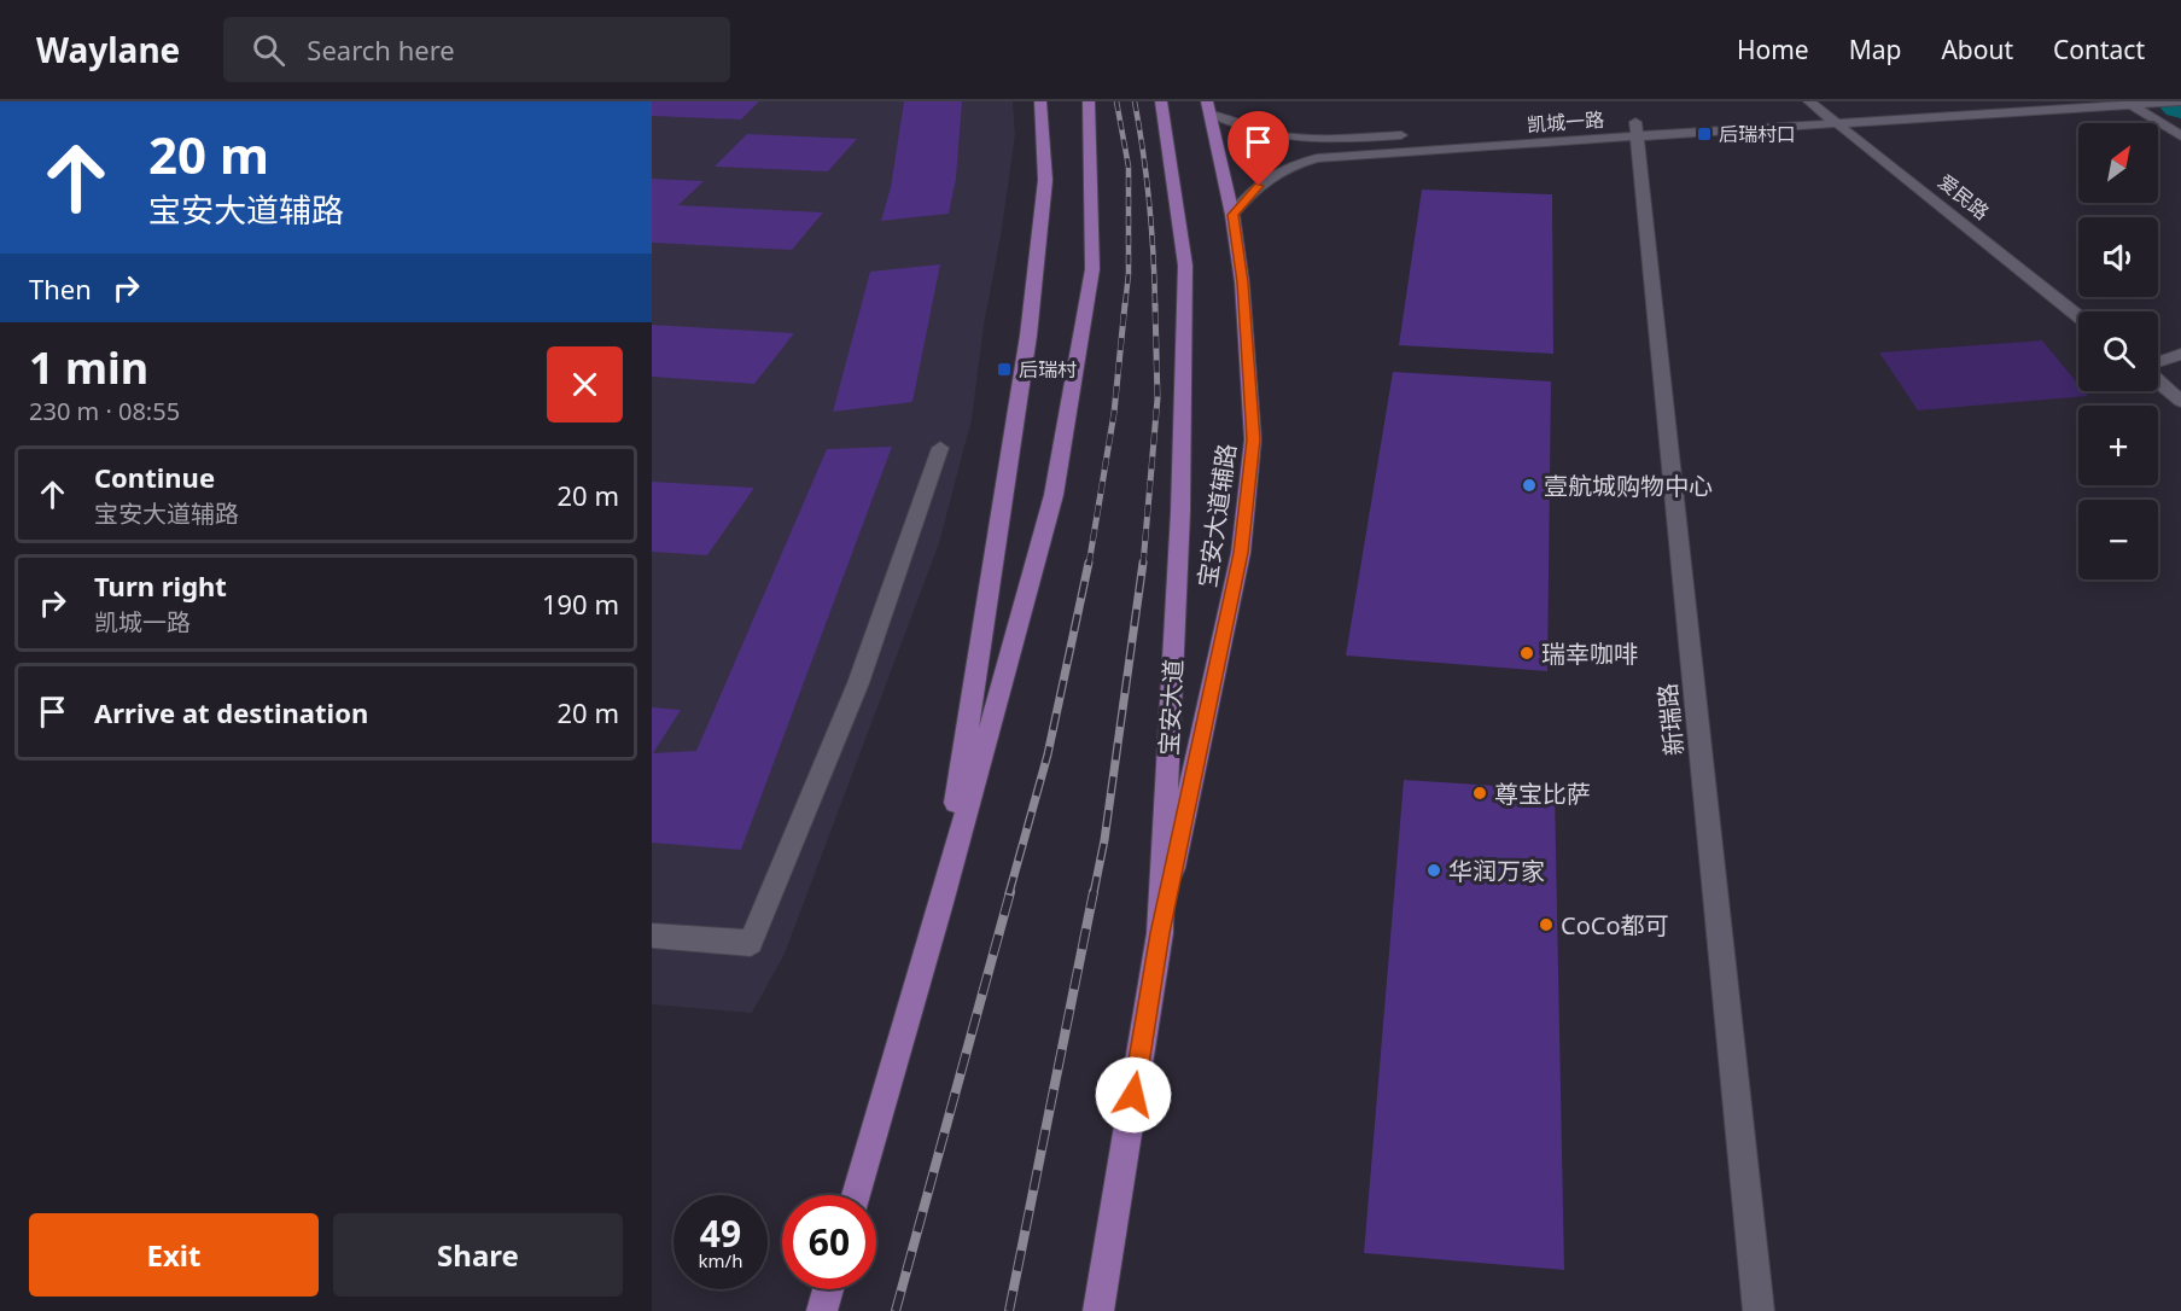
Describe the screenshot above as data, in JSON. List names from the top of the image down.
{
  "streets": {
    "main road": ["宝安大道辅路", "宝安大道"],
    "street": ["凯城一路", "爱民路", "新瑞路"]
  },
  "crossings": [
    ["凯城一路", "爱民路"],
    ["凯城一路", "宝安大道辅路"],
    ["凯城一路", "新瑞路"],
    ["宝安大道辅路", "宝安大道"]
  ],
  "places": {
    "transit": ["后瑞村口", "后瑞村"],
    "other": [
      "壹航城购物中心",
      "瑞幸咖啡",
      "尊宝比萨",
      "华润万家",
      "CoCo都可"
    ]
  },
  "north": "top right",
  "page": {
    "header": "Waylane",
    "search": "Search here",
    "nav": [
      "Home",
      "Map",
      "About",
      "Contact"
    ],
    "turn": ["20 m", "宝安大道辅路"],
    "map_buttons": ["+", "−"],
    "then": "Then",
    "heading": ["1 min", "230 m · 08:55"],
    "list": [
      {
        "name": "Continue",
        "note": "宝安大道辅路",
        "value": "20 m"
      },
      {
        "name": "Turn right",
        "note": "凯城一路",
        "value": "190 m"
      },
      {
        "name": "Arrive at destination",
        "value": "20 m"
      }
    ],
    "speed": "49 km/h",
    "limit": "60",
    "buttons": ["Exit", "Share"]
  }
}
